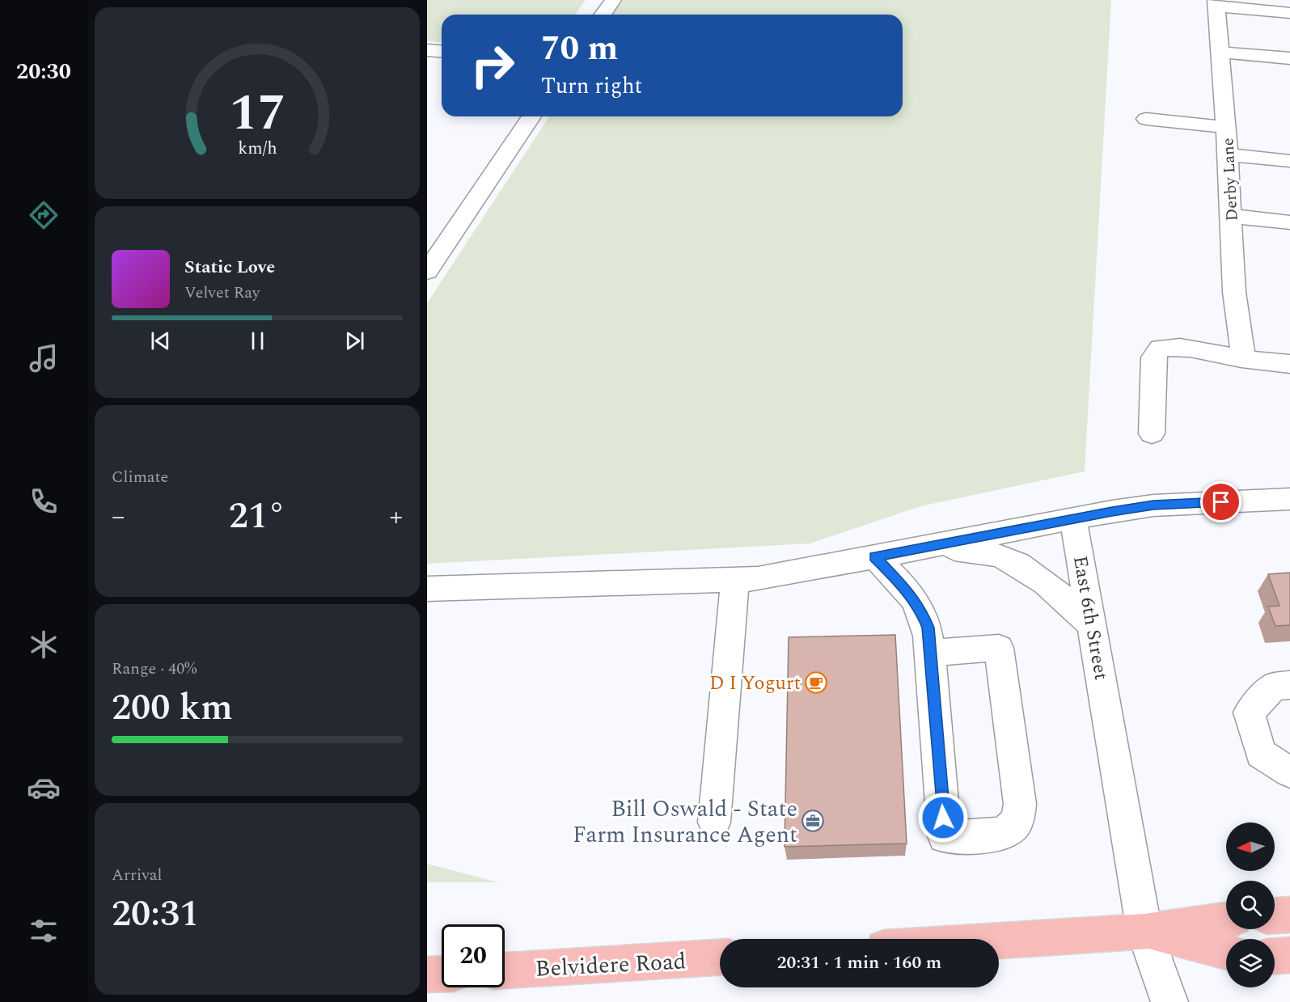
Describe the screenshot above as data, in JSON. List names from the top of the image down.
{
  "streets": {
    "main road": ["Belvidere Road"],
    "street": ["Derby Lane", "East 6th Street"]
  },
  "places": {
    "cafe": ["D I Yogurt"],
    "office": ["Bill Oswald - State Farm Insurance Agent"]
  },
  "north": "left",
  "page": {
    "tabs": "20:30",
    "turn": ["70 m", "Turn right"],
    "song": ["Static Love", "Velvet Ray"],
    "tile": [
      "Climate",
      ["Range · 40%", "200 km"],
      ["Arrival", "20:31"]
    ],
    "heat": ["−", "21°", "+"],
    "limit": "20",
    "trip": "20:31 · 1 min · 160 m",
    "gauge": ["17", "km/h"]
  }
}
